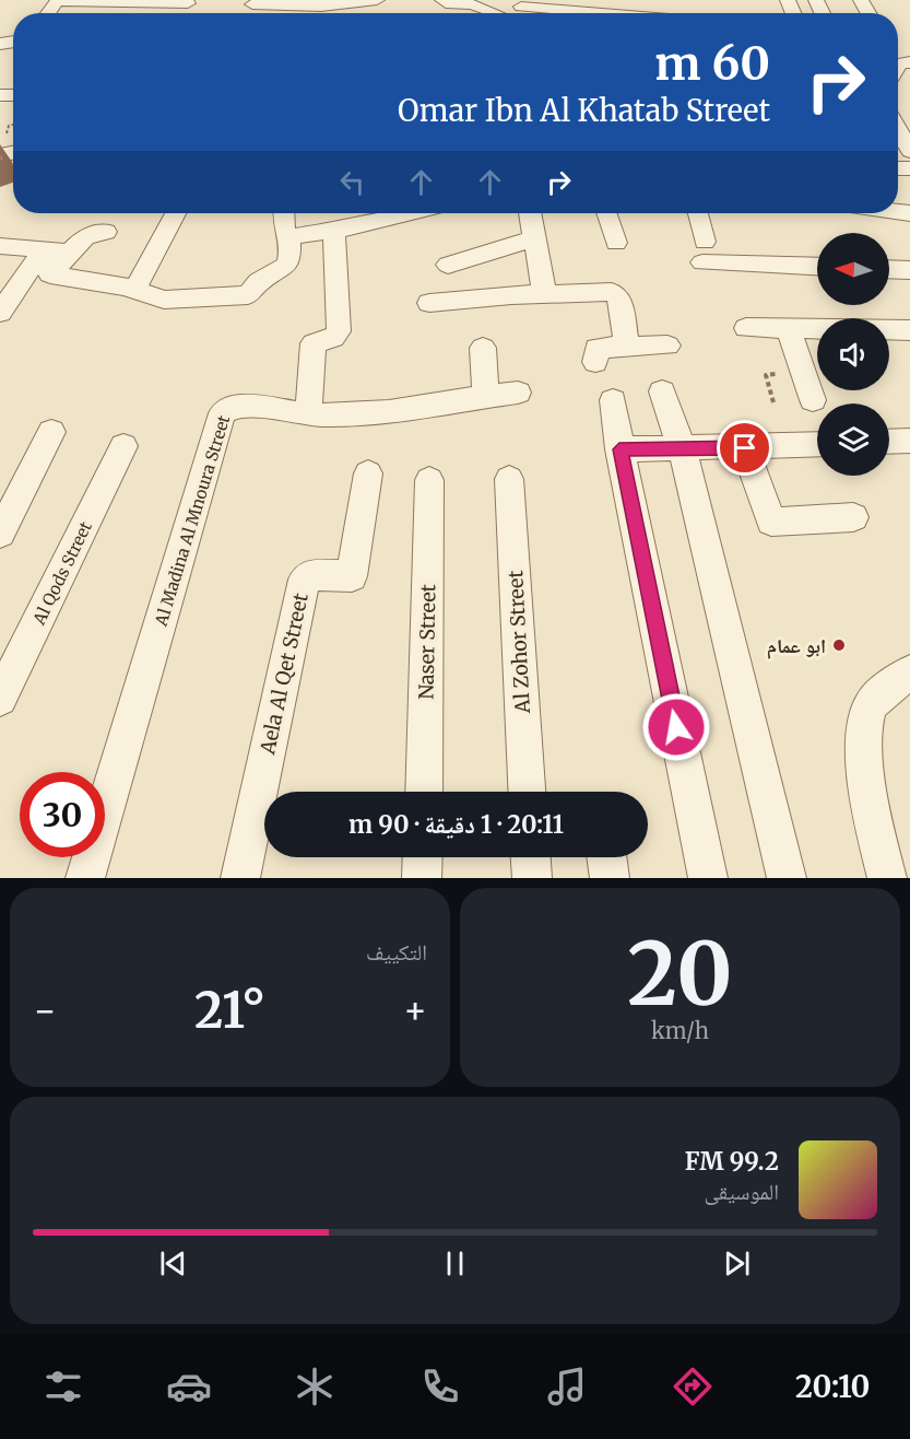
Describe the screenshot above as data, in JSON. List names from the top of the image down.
{
  "streets": {
    "street": [
      "Al Madina Al Mnoura Street",
      "Al Qods Street",
      "Naser Street",
      "Al Zohor Street",
      "Aela Al Qet Street"
    ]
  },
  "places": ["ابو عمام"],
  "north": "left",
  "page": {
    "turn": ["60 m", "Omar Ibn Al Khatab Street"],
    "limit": "30",
    "trip": "20:11 · 1 دقيقة · 90 m",
    "tile": [
      ["20", "km/h"],
      "التكييف"
    ],
    "heat": ["−", "21°", "+"],
    "song": ["99.2 FM", "الموسيقى"],
    "tabs": "20:10"
  }
}
